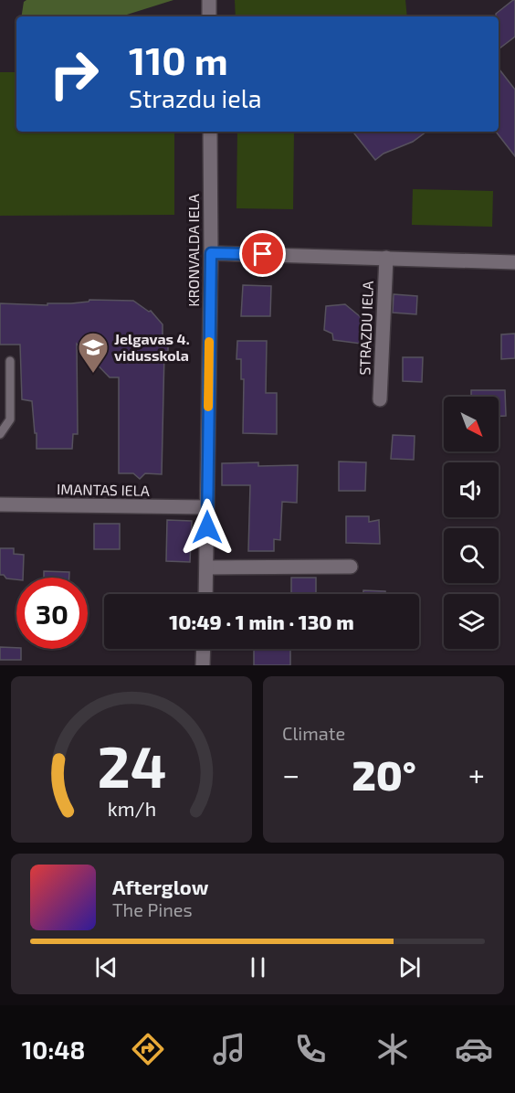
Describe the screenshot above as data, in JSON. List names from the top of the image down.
{
  "streets": {
    "street": ["KRONVALDA IELA", "STRAZDU IELA", "IMANTAS IELA"]
  },
  "crossings": [
    ["KRONVALDA IELA", "IMANTAS IELA"]
  ],
  "places": {
    "school or university": ["Jelgavas 4. vidusskola"]
  },
  "north": "bottom right",
  "page": {
    "turn": ["110 m", "Strazdu iela"],
    "limit": "30",
    "trip": "10:49 · 1 min · 130 m",
    "tile": "Climate",
    "heat": ["−", "20°", "+"],
    "song": ["Afterglow", "The Pines"],
    "tabs": "10:48",
    "gauge": ["24", "km/h"]
  }
}
